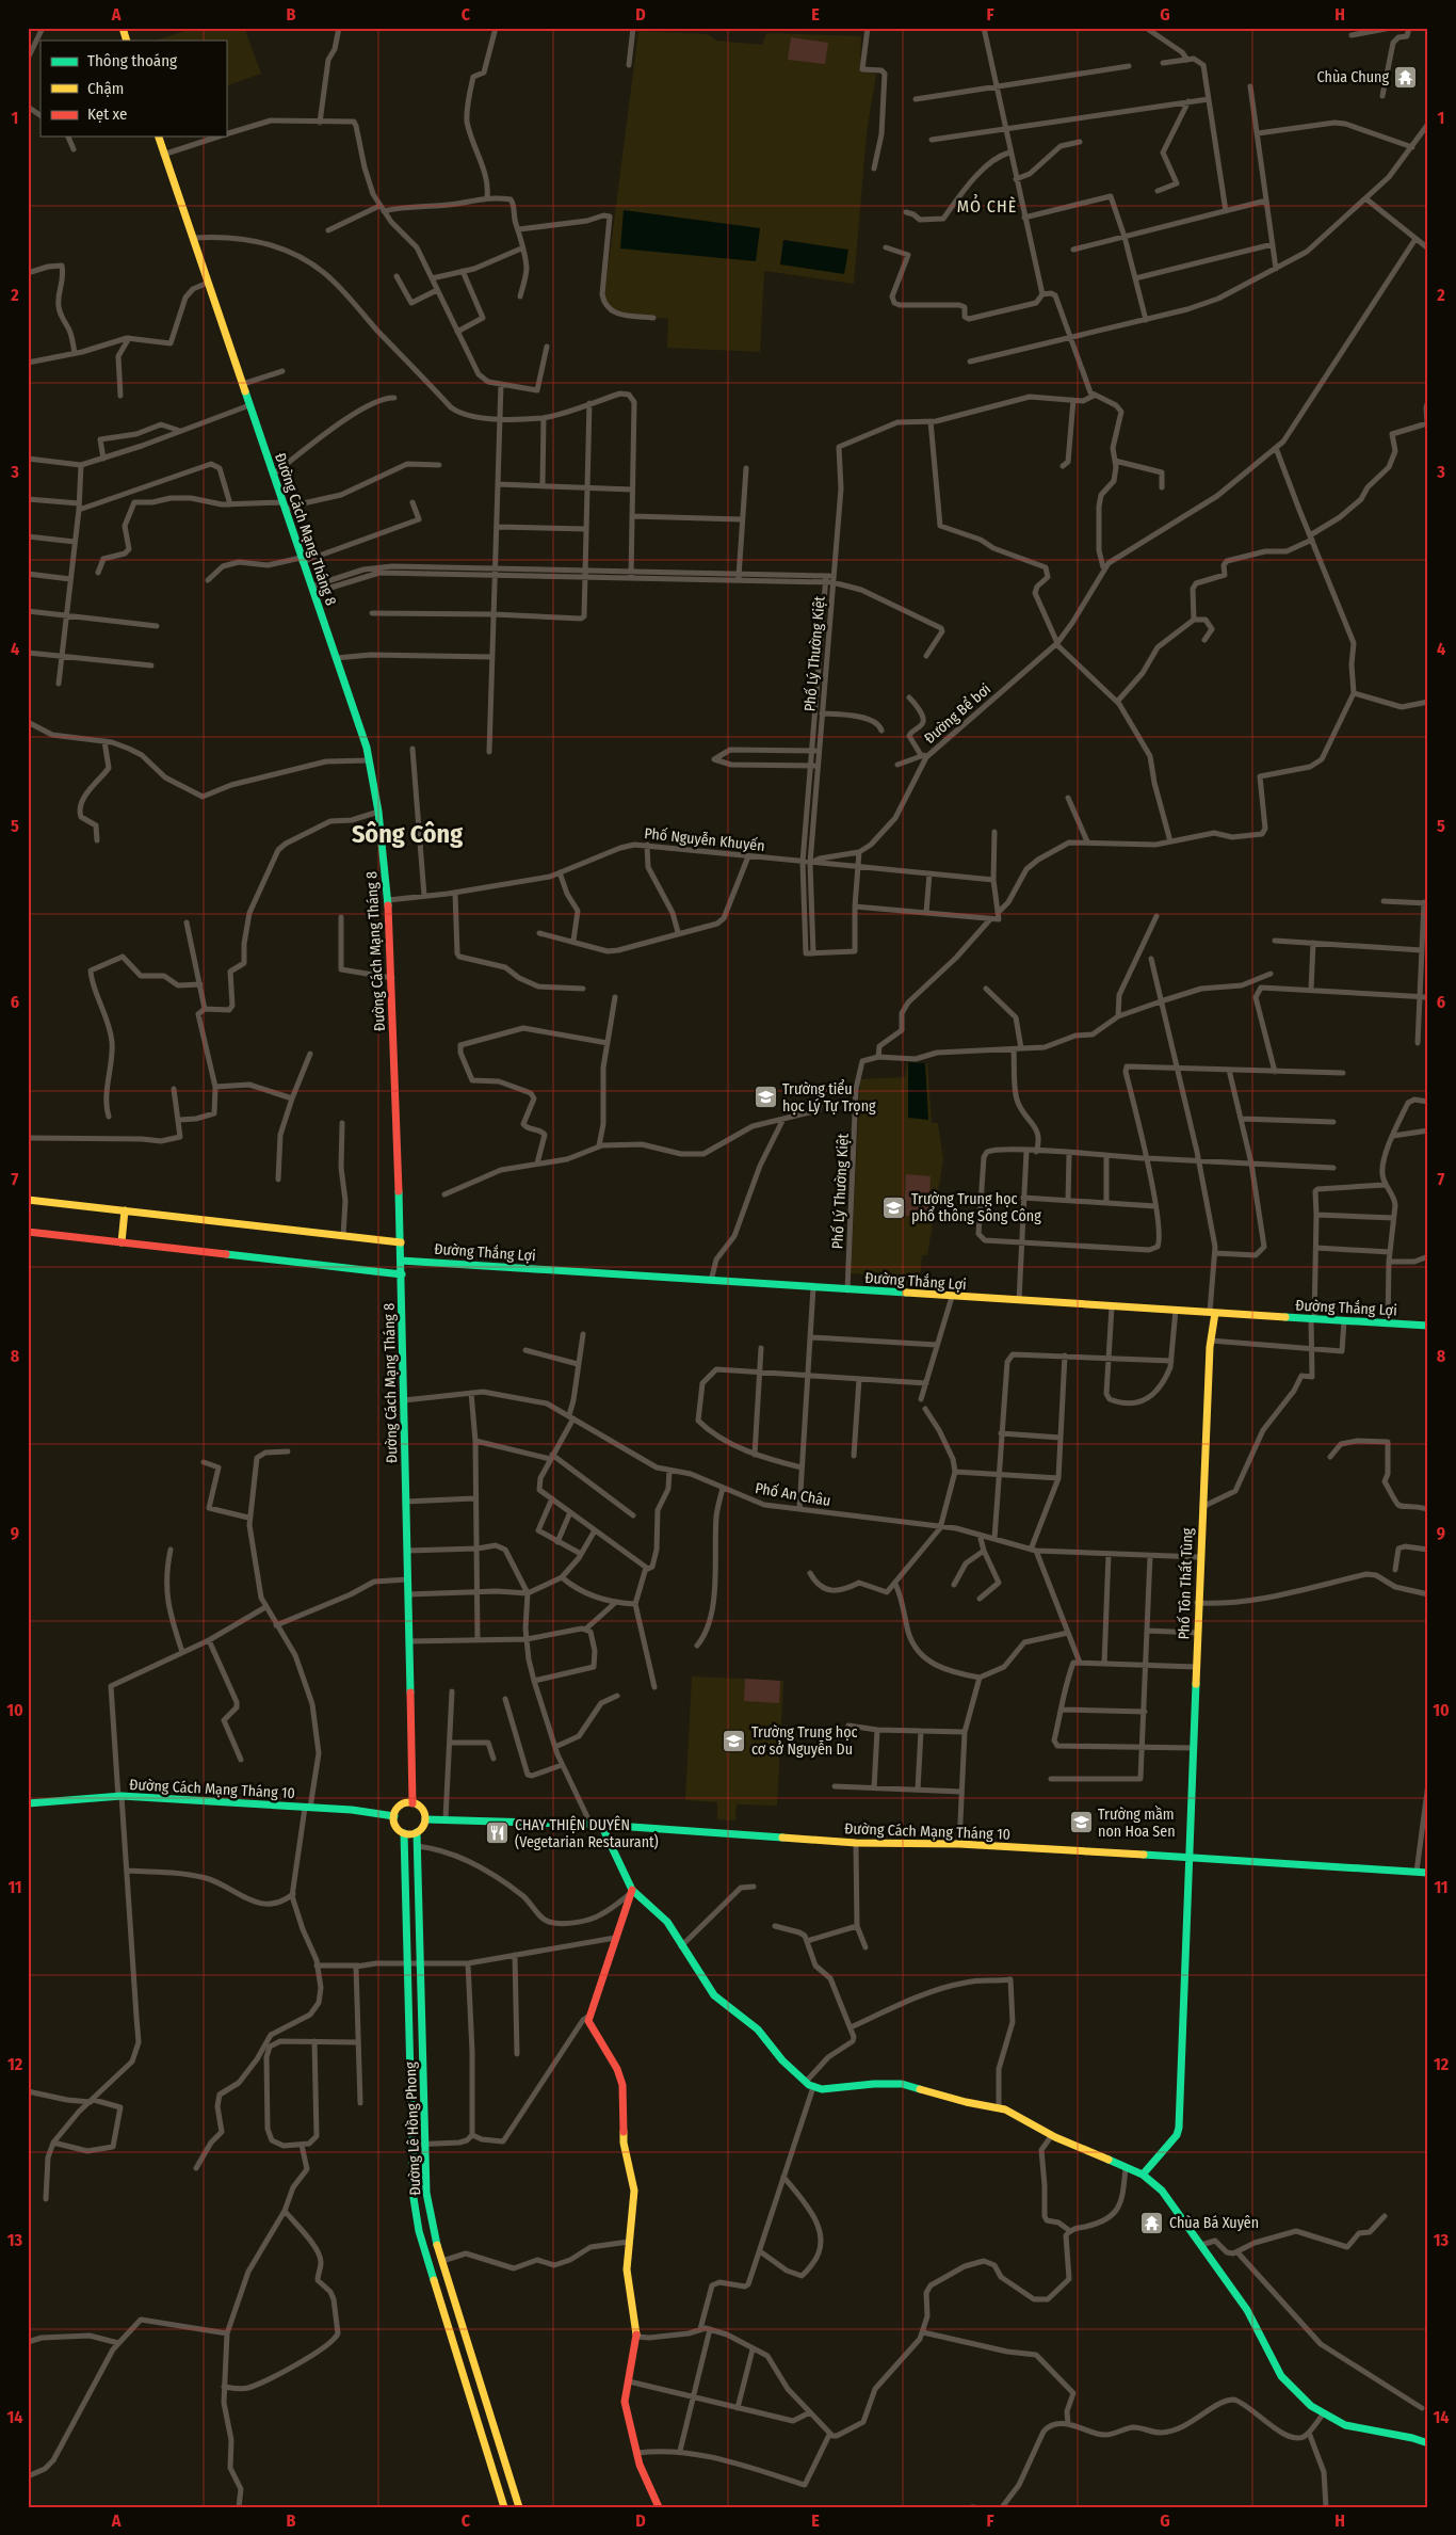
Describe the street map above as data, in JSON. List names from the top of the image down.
{
  "streets": {
    "street": [
      "Đường Cách Mạng Tháng 8",
      "Phố Lý Thường Kiệt",
      "Đường Bể bơi",
      "Phố Nguyễn Khuyến",
      "Đường Thắng Lợi",
      "Phố An Châu",
      "Phố Tôn Thất Tùng",
      "Đường Cách Mạng Tháng 10",
      "Đường Lê Hồng Phong"
    ]
  },
  "crossings": [
    ["Đường Cách Mạng Tháng 8", "Phố Nguyễn Khuyến"],
    ["Đường Cách Mạng Tháng 8", "Đường Thắng Lợi"],
    ["Đường Cách Mạng Tháng 8", "Phố An Châu"],
    ["Đường Cách Mạng Tháng 8", "Đường Cách Mạng Tháng 10"],
    ["Đường Cách Mạng Tháng 8", "Đường Lê Hồng Phong"],
    ["Phố Lý Thường Kiệt", "Phố Nguyễn Khuyến"],
    ["Phố Lý Thường Kiệt", "Đường Thắng Lợi"],
    ["Đường Thắng Lợi", "Phố Tôn Thất Tùng"],
    ["Phố An Châu", "Phố Tôn Thất Tùng"],
    ["Phố Tôn Thất Tùng", "Đường Cách Mạng Tháng 10"],
    ["Đường Cách Mạng Tháng 10", "Đường Lê Hồng Phong"]
  ],
  "districts": ["MỎ CHÈ", "Sông Công"],
  "places": {
    "temple": ["Chùa Chung", "Chùa Bá Xuyên"],
    "school or university": [
      "Trường tiểu học Lý Tự Trọng",
      "Trường Trung học phổ thông Sông Công",
      "Trường Trung học cơ sở Nguyễn Du",
      "Trường mầm non Hoa Sen"
    ],
    "restaurant": ["CHAY THIỆN DUYÊN (Vegetarian Restaurant)"]
  },
  "legend": ["Thông thoáng", "Chậm", "Kẹt xe"],
  "grid": {
    "columns": [
      "A",
      "B",
      "C",
      "D",
      "E",
      "F",
      "G",
      "H"
    ],
    "rows": [
      "1",
      "2",
      "3",
      "4",
      "5",
      "6",
      "7",
      "8",
      "9",
      "10",
      "11",
      "12",
      "13",
      "14"
    ]
  }
}
